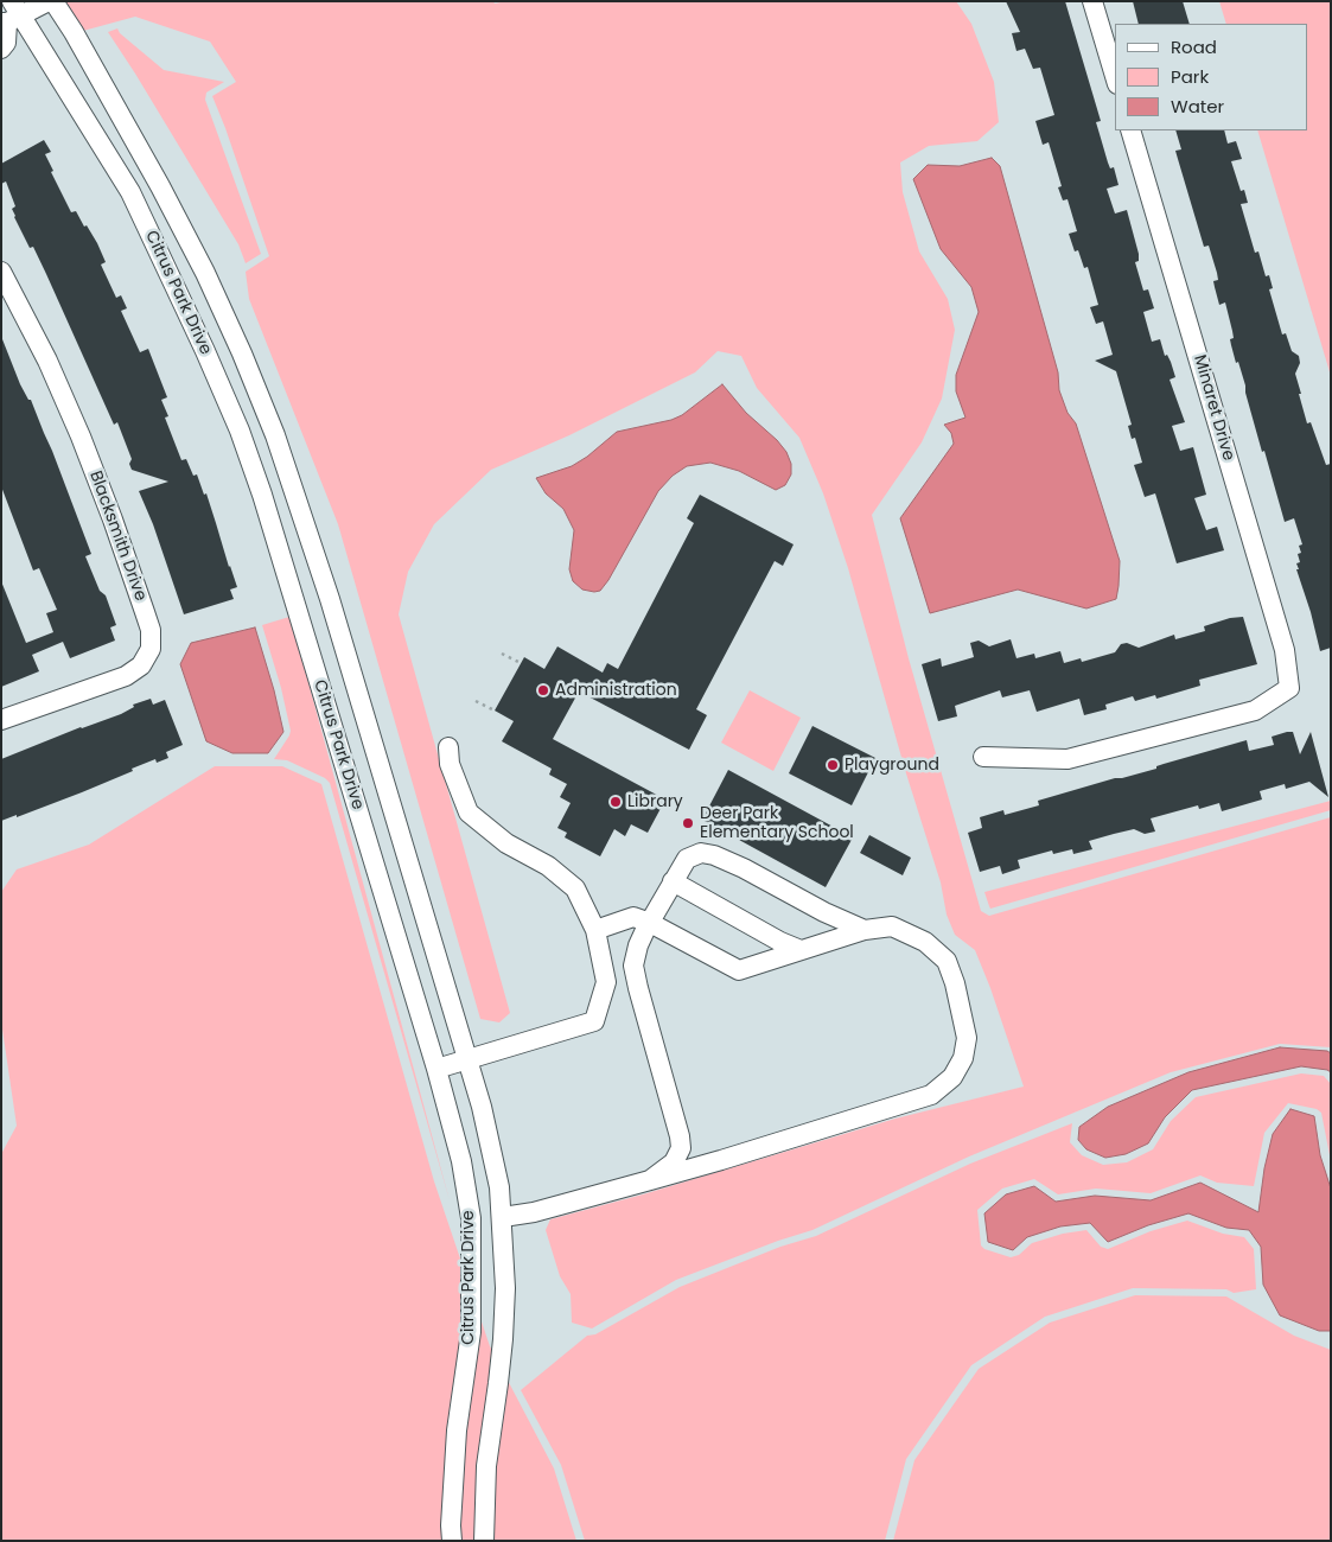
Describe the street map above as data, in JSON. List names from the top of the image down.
{
  "streets": {
    "street": ["Citrus Park Drive", "Minaret Drive", "Blacksmith Drive"]
  },
  "places": [
    "Administration",
    "Playground",
    "Library",
    "Deer Park Elementary School"
  ],
  "legend": ["Road", "Park", "Water"]
}
